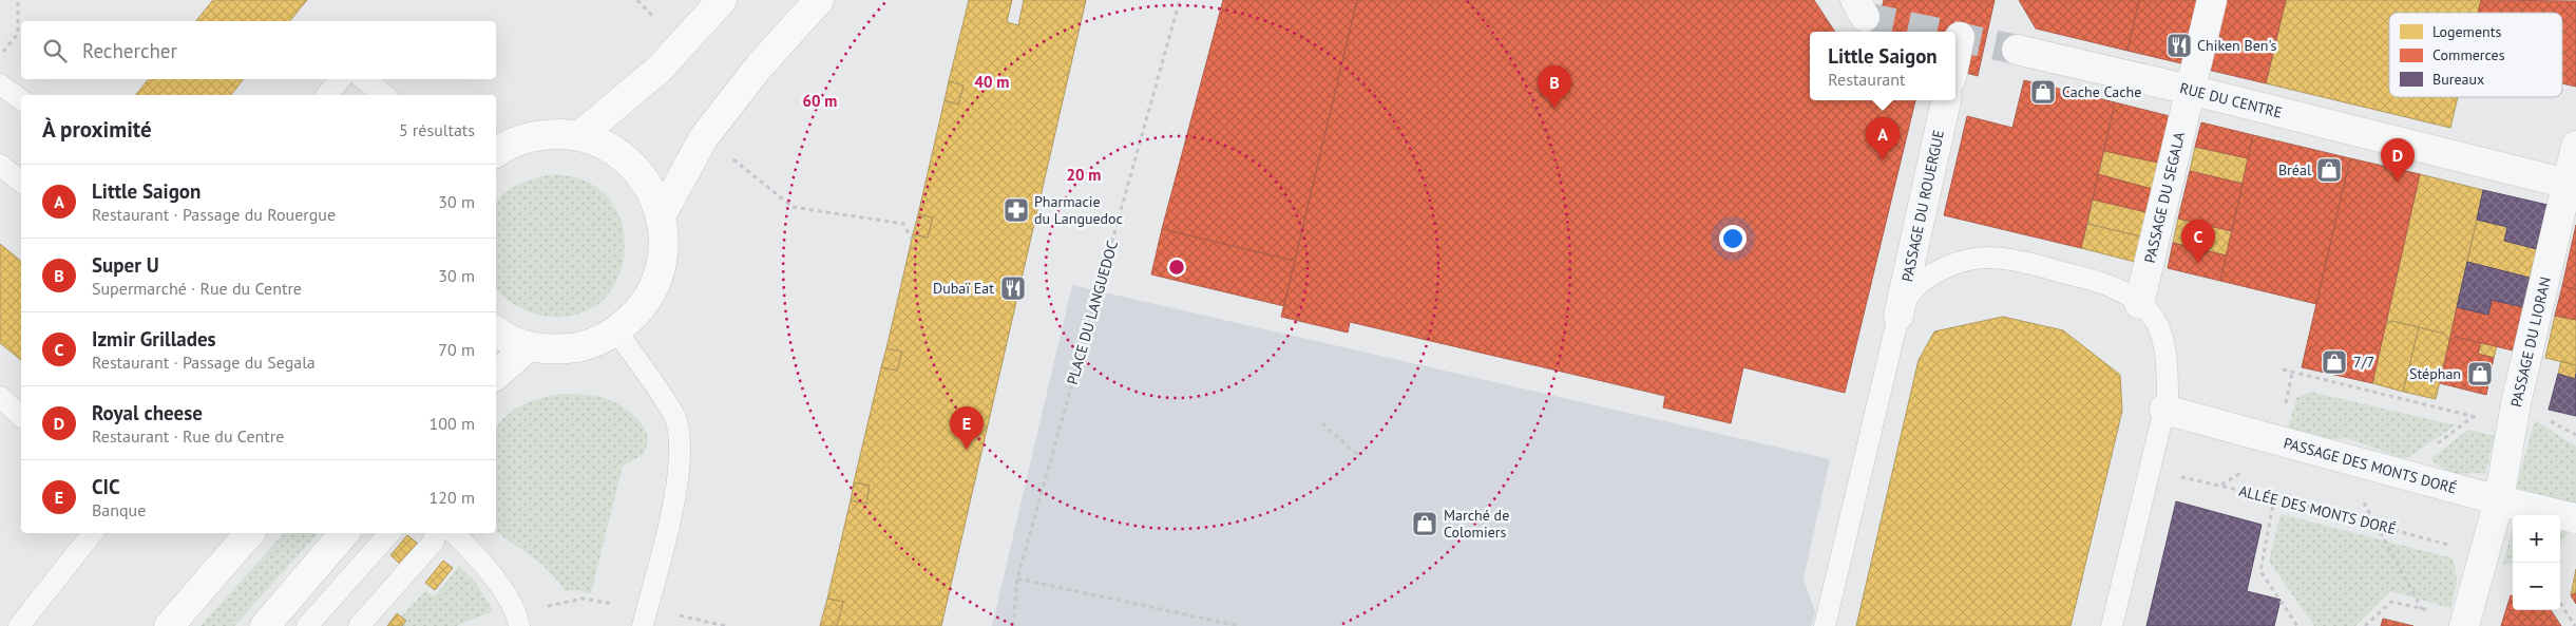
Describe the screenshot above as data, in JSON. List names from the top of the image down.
{
  "streets": {
    "street": [
      "RUE DU CENTRE",
      "PASSAGE DU SEGALA",
      "PASSAGE DU ROUERGUE",
      "PASSAGE DU LIORAN",
      "PASSAGE DES MONTS DORÉ"
    ],
    "path": ["PLACE DU LANGUEDOC", "ALLÉE DES MONTS DORÉ"]
  },
  "crossings": [
    ["RUE DU CENTRE", "PASSAGE DU SEGALA"],
    ["RUE DU CENTRE", "PASSAGE DU LIORAN"],
    ["PASSAGE DU LIORAN", "PASSAGE DES MONTS DORÉ"]
  ],
  "places": {
    "restaurant": ["Chiken Ben's", "Dubaï Eat"],
    "shop": [
      "Cache Cache",
      "Bréal",
      "7/7",
      "Stéphan",
      "Marché de Colomiers"
    ],
    "pharmacy": ["Pharmacie du Languedoc"]
  },
  "legend": ["Logements", "Commerces", "Bureaux"],
  "page": {
    "search": "Rechercher",
    "popup": ["Little Saigon", "Restaurant"],
    "pins": [
      "B",
      "A",
      "D",
      "C",
      "E"
    ],
    "heading": ["À proximité", "5 résultats"],
    "list": [
      {
        "mark": "A",
        "name": "Little Saigon",
        "note": "Restaurant · Passage du Rouergue",
        "value": "30 m"
      },
      {
        "mark": "B",
        "name": "Super U",
        "note": "Supermarché · Rue du Centre",
        "value": "30 m"
      },
      {
        "mark": "C",
        "name": "Izmir Grillades",
        "note": "Restaurant · Passage du Segala",
        "value": "70 m"
      },
      {
        "mark": "D",
        "name": "Royal cheese",
        "note": "Restaurant · Rue du Centre",
        "value": "100 m"
      },
      {
        "mark": "E",
        "name": "CIC",
        "note": "Banque",
        "value": "120 m"
      }
    ],
    "map_buttons": ["+", "−"]
  },
  "rings": ["40 m", "60 m", "20 m"]
}
